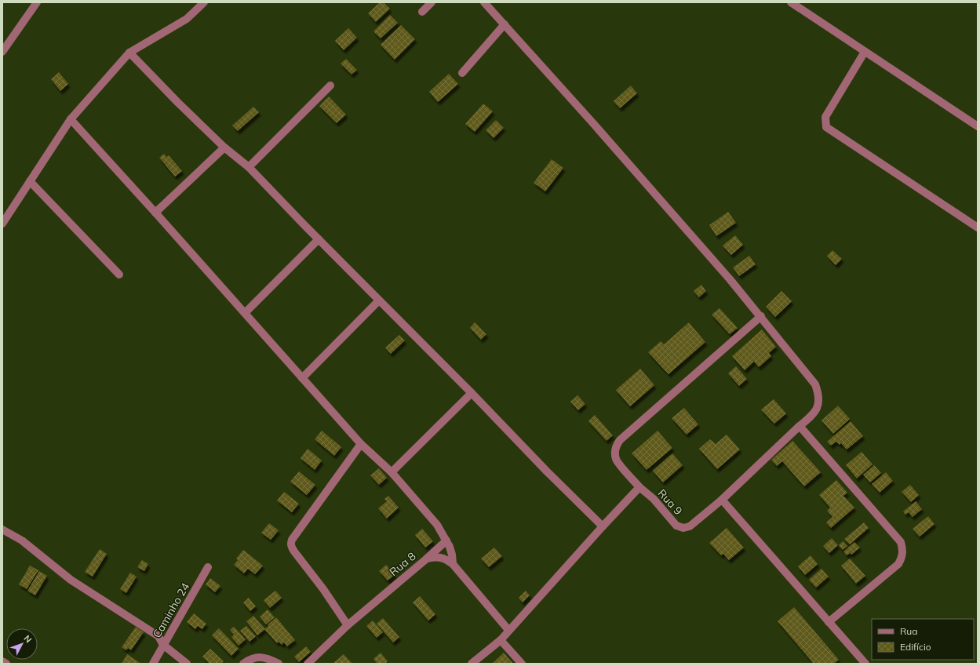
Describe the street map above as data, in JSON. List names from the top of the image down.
{
  "streets": {
    "street": ["Rua 9", "Rua 8", "Caminho 24"]
  },
  "legend": ["Rua", "Edifício"],
  "north": "top right"
}
